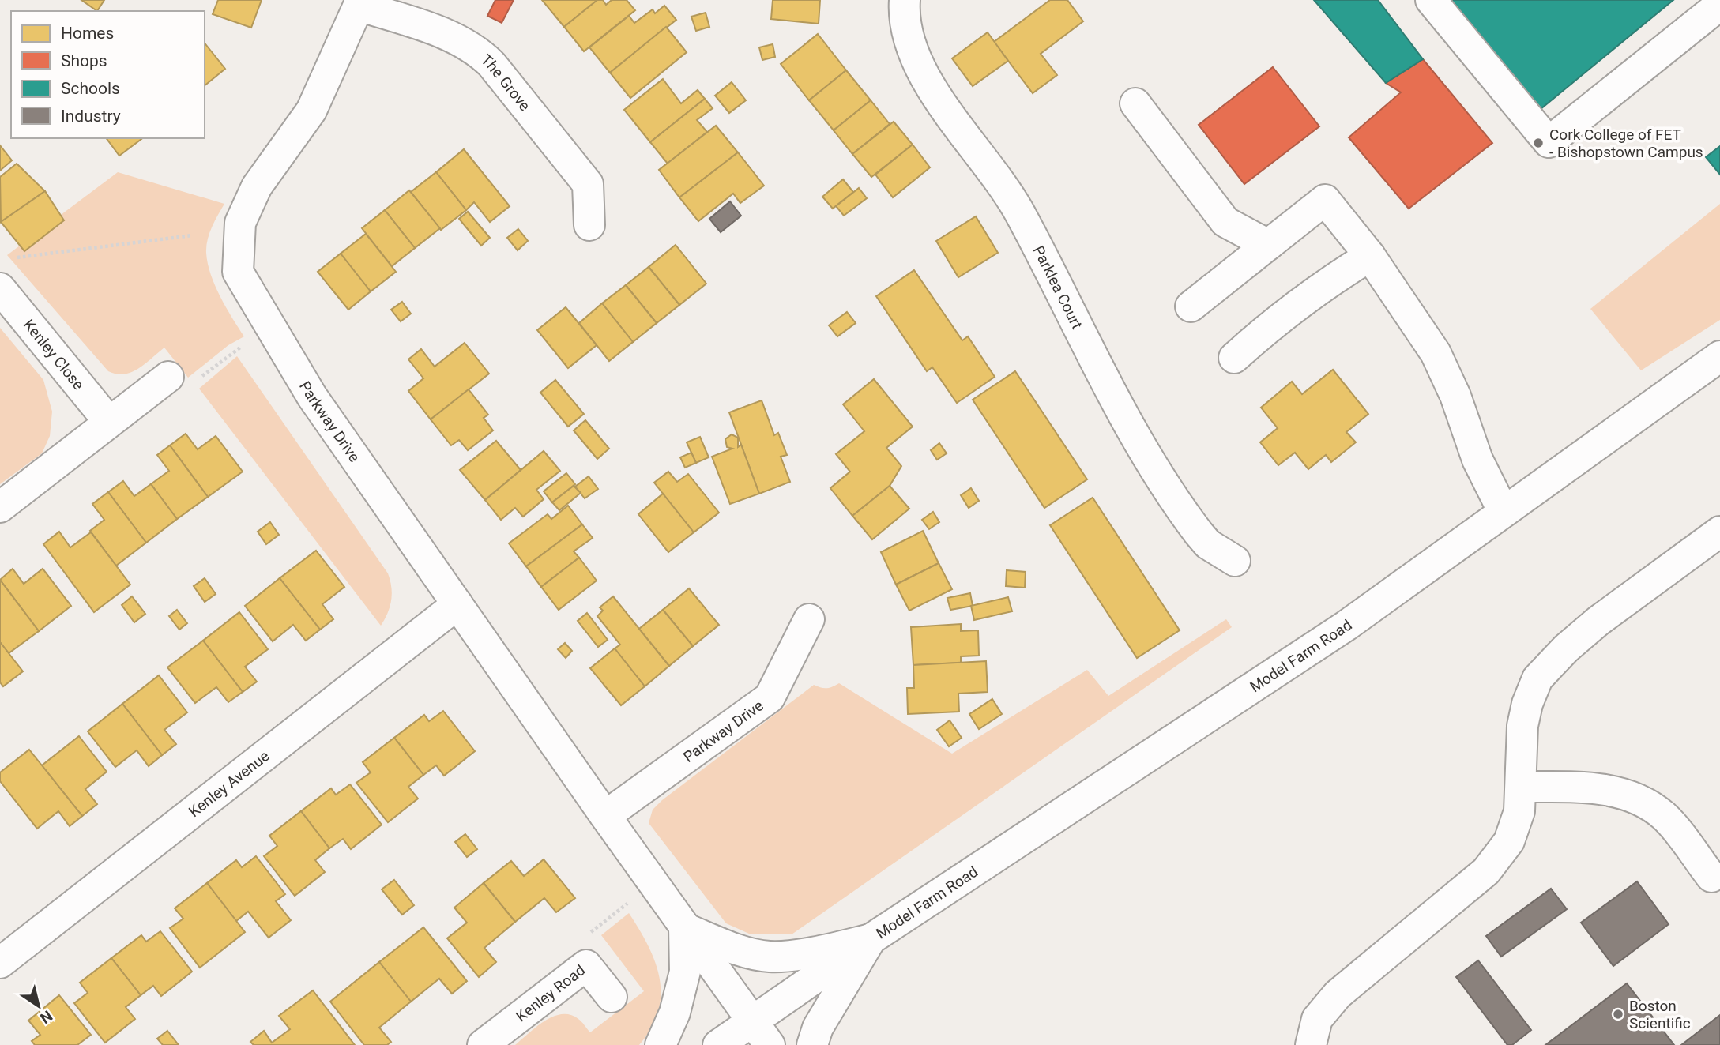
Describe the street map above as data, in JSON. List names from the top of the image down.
{
  "streets": {
    "street": [
      "The Grove",
      "Parklea Court",
      "Kenley Close",
      "Parkway Drive",
      "Model Farm Road",
      "Kenley Avenue",
      "Kenley Road"
    ]
  },
  "crossings": [
    ["The Grove", "Parkway Drive"],
    ["Parkway Drive", "Model Farm Road"],
    ["Parkway Drive", "Kenley Avenue"]
  ],
  "places": ["Cork College of FET - Bishopstown Campus", "Boston Scientific"],
  "legend": [
    "Homes",
    "Shops",
    "Schools",
    "Industry"
  ],
  "north": "bottom right"
}
